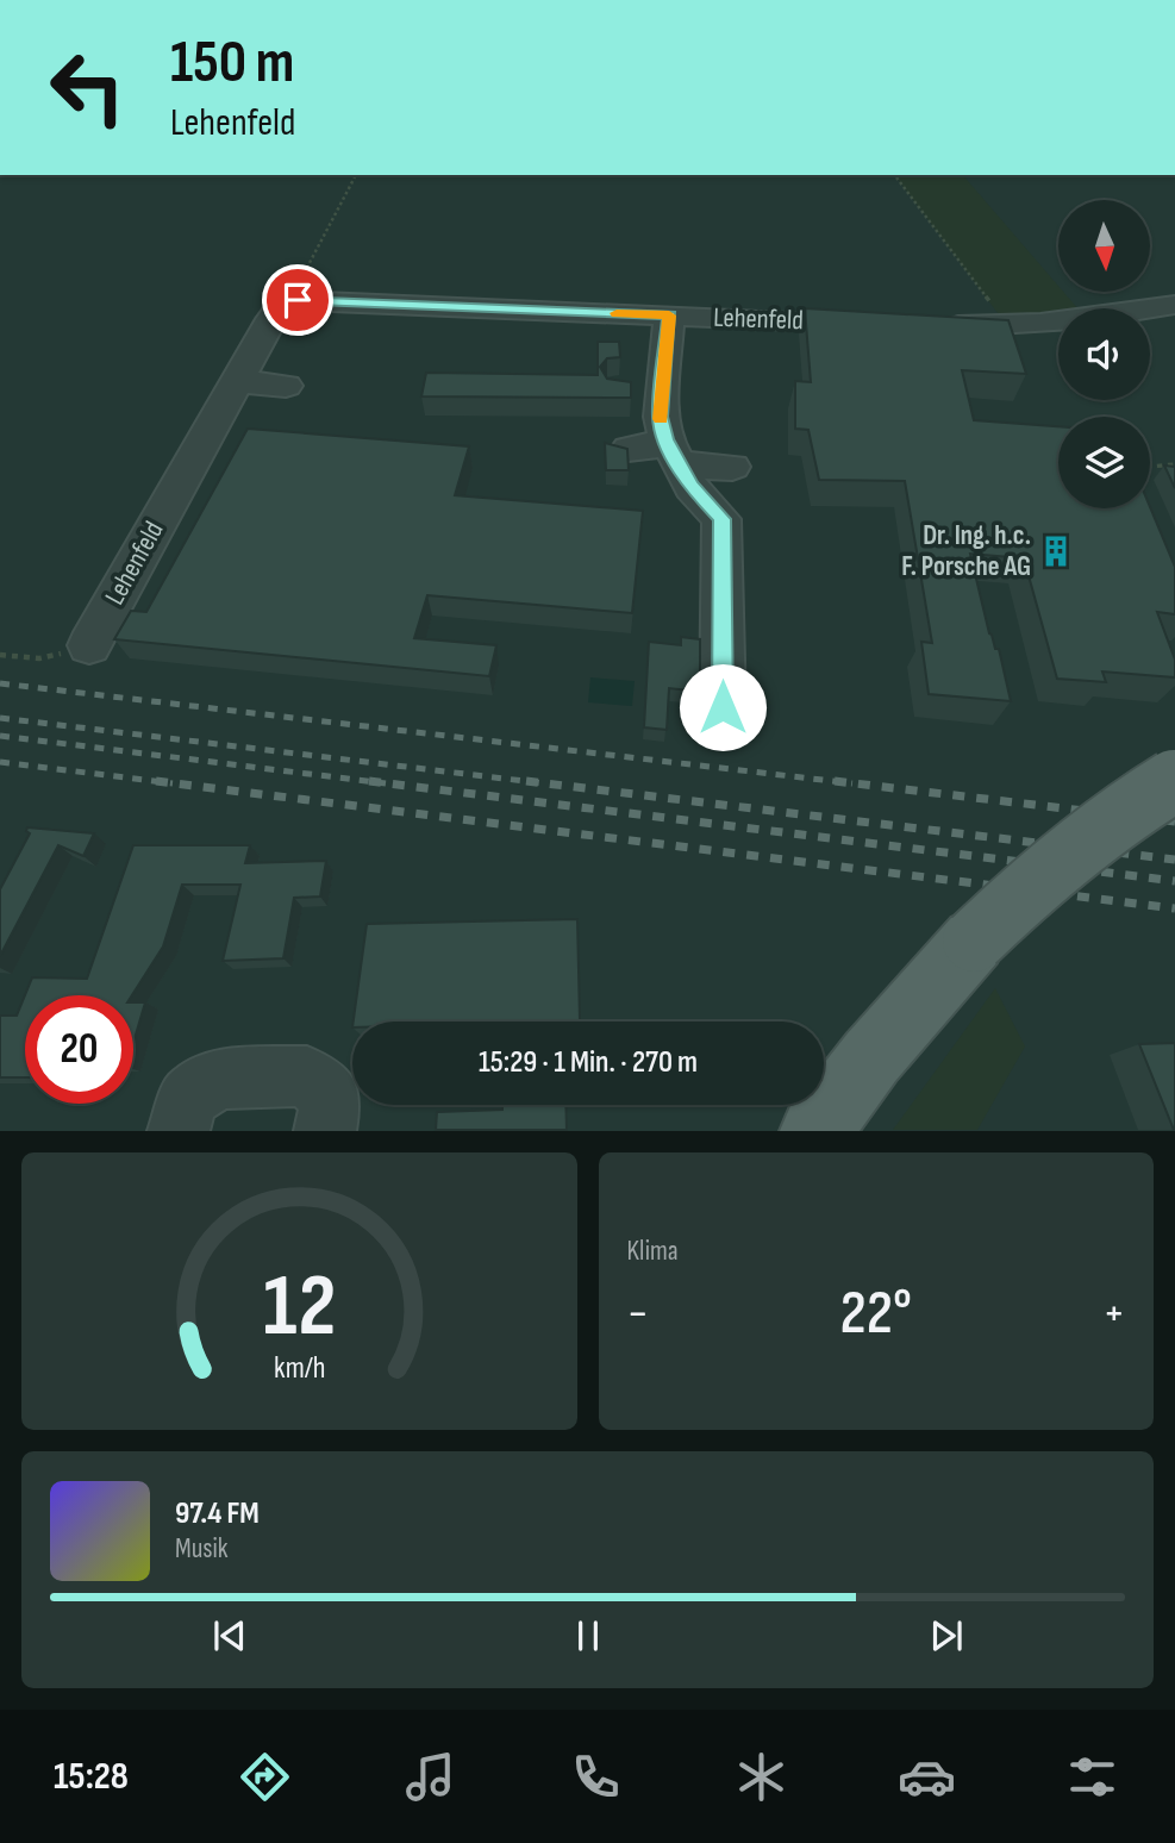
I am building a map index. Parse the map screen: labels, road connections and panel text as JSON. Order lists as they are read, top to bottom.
{
  "streets": {
    "street": ["Lehenfeld"]
  },
  "places": {
    "building": ["Dr. Ing. h.c. F. Porsche AG"]
  },
  "north": "bottom",
  "page": {
    "turn": ["150 m", "Lehenfeld"],
    "limit": "20",
    "trip": "15:29 · 1 Min. · 270 m",
    "tile": "Klima",
    "heat": ["−", "22°", "+"],
    "song": ["97.4 FM", "Musik"],
    "tabs": "15:28",
    "gauge": ["12", "km/h"]
  }
}
